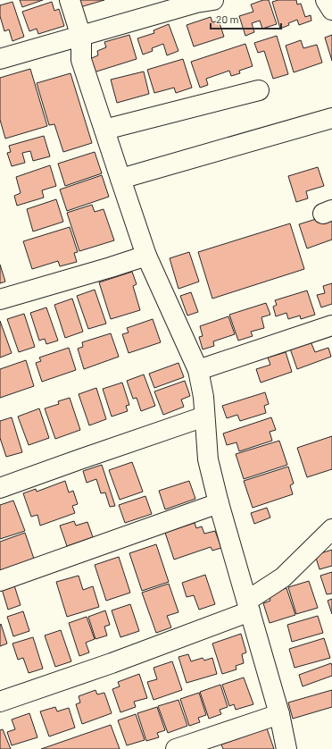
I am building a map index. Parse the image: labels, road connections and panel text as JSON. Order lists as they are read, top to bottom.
{
  "scale_bar": "20 m"
}
